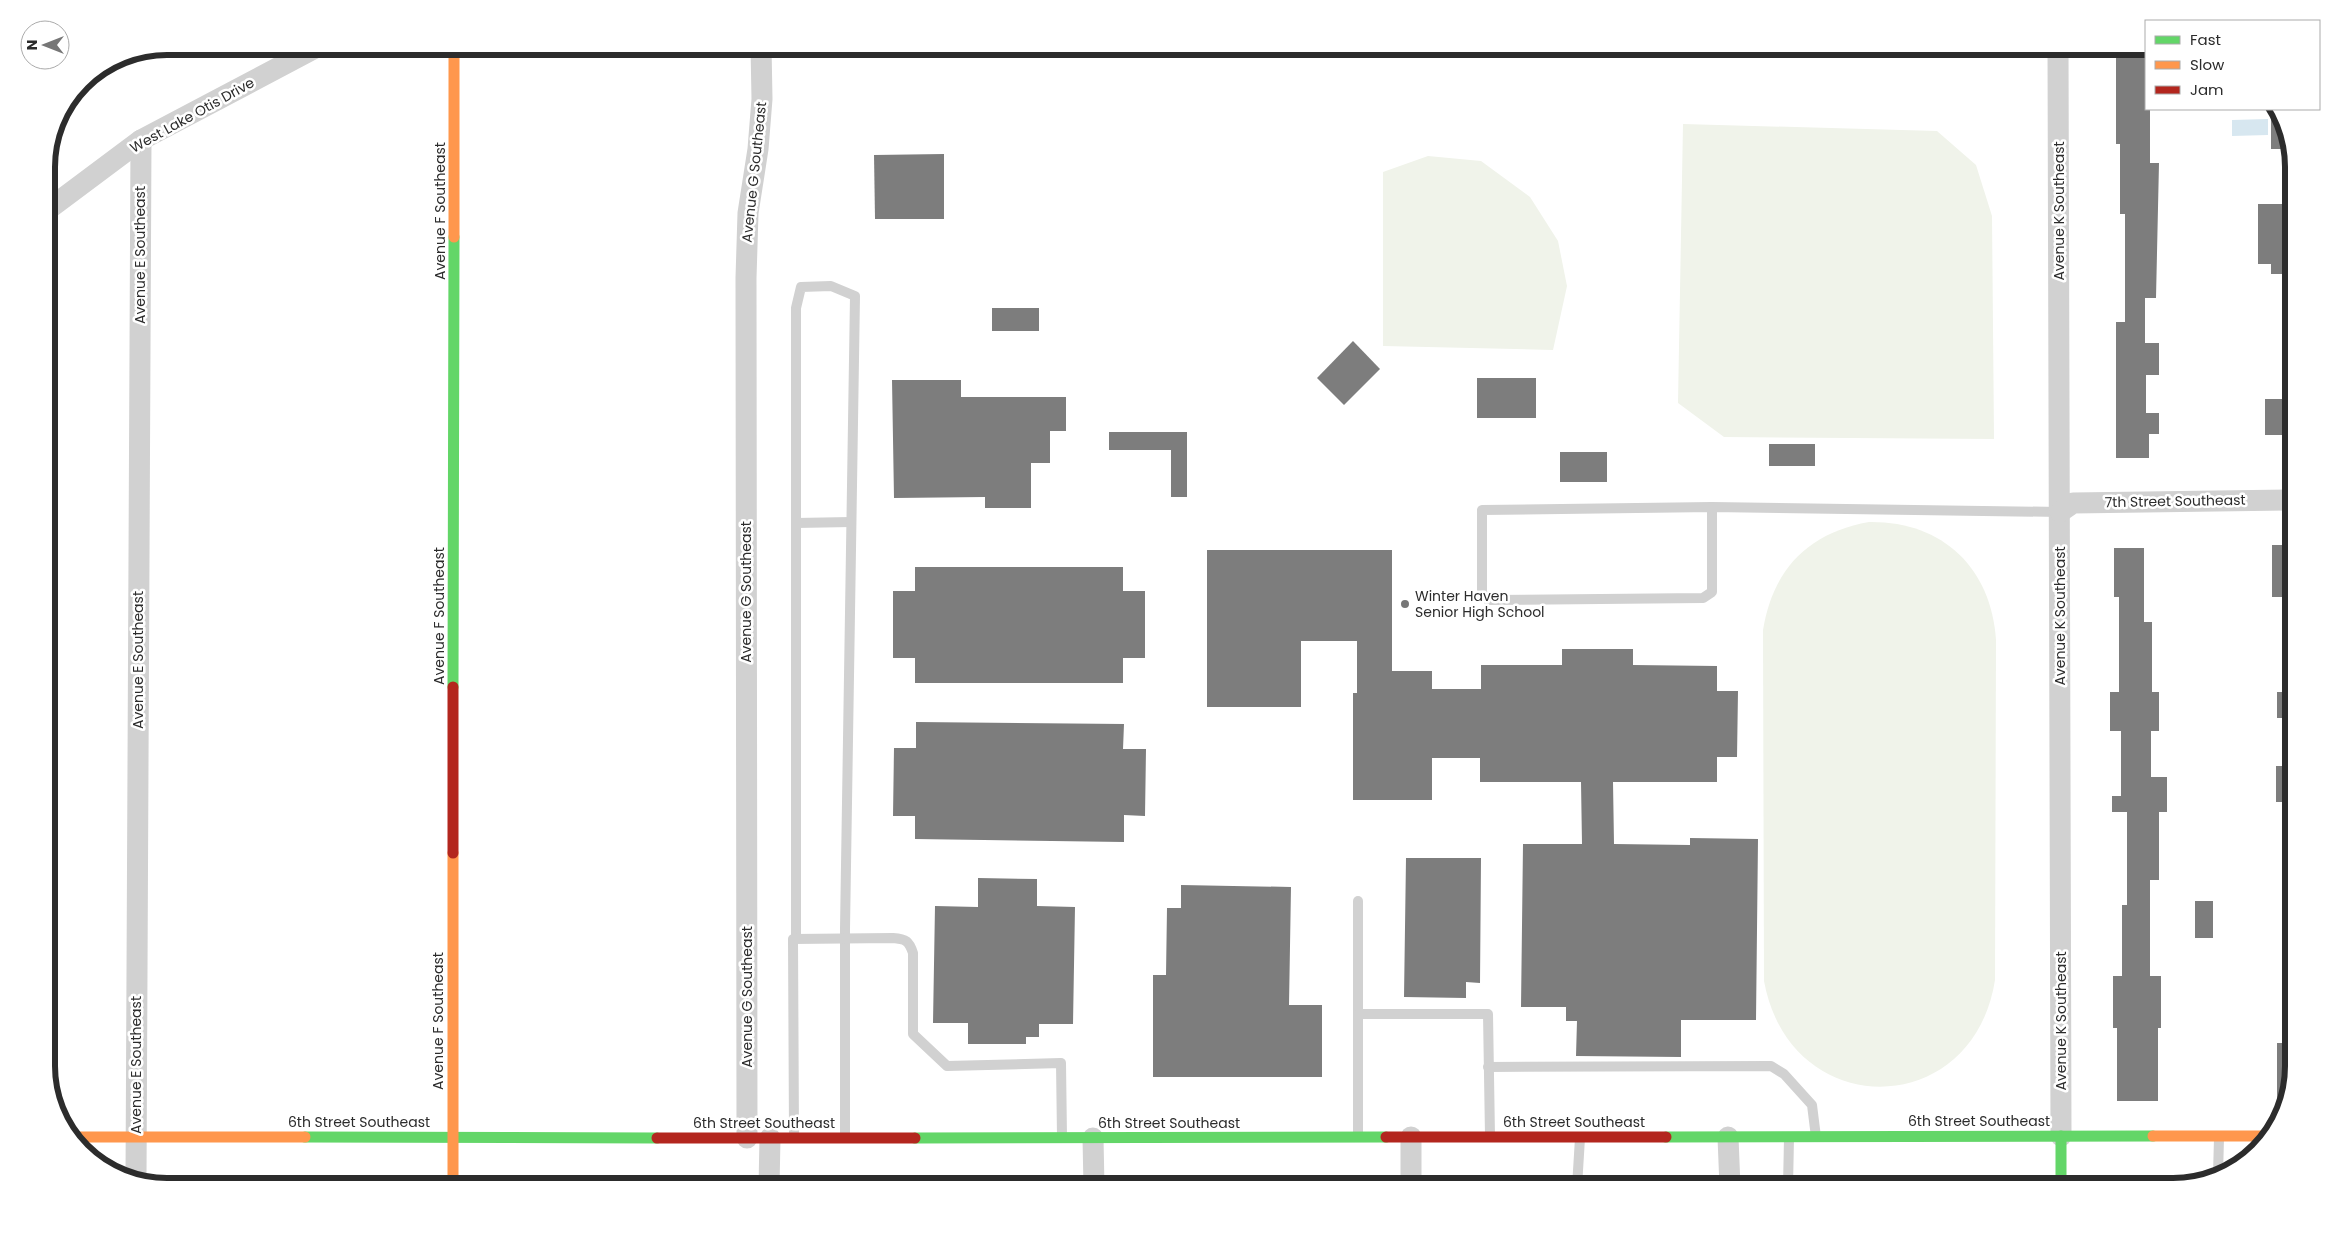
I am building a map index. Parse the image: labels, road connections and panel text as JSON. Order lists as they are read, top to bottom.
{
  "streets": {
    "street": [
      "West Lake Otis Drive",
      "Avenue G Southeast",
      "Avenue F Southeast",
      "Avenue K Southeast",
      "Avenue E Southeast",
      "7th Street Southeast",
      "6th Street Southeast"
    ]
  },
  "crossings": [
    ["West Lake Otis Drive", "Avenue E Southeast"],
    ["Avenue G Southeast", "6th Street Southeast"],
    ["Avenue F Southeast", "6th Street Southeast"],
    ["Avenue K Southeast", "7th Street Southeast"],
    ["Avenue K Southeast", "6th Street Southeast"],
    ["Avenue E Southeast", "6th Street Southeast"]
  ],
  "places": ["Winter Haven Senior High School"],
  "legend": ["Fast", "Slow", "Jam"],
  "north": "left"
}
